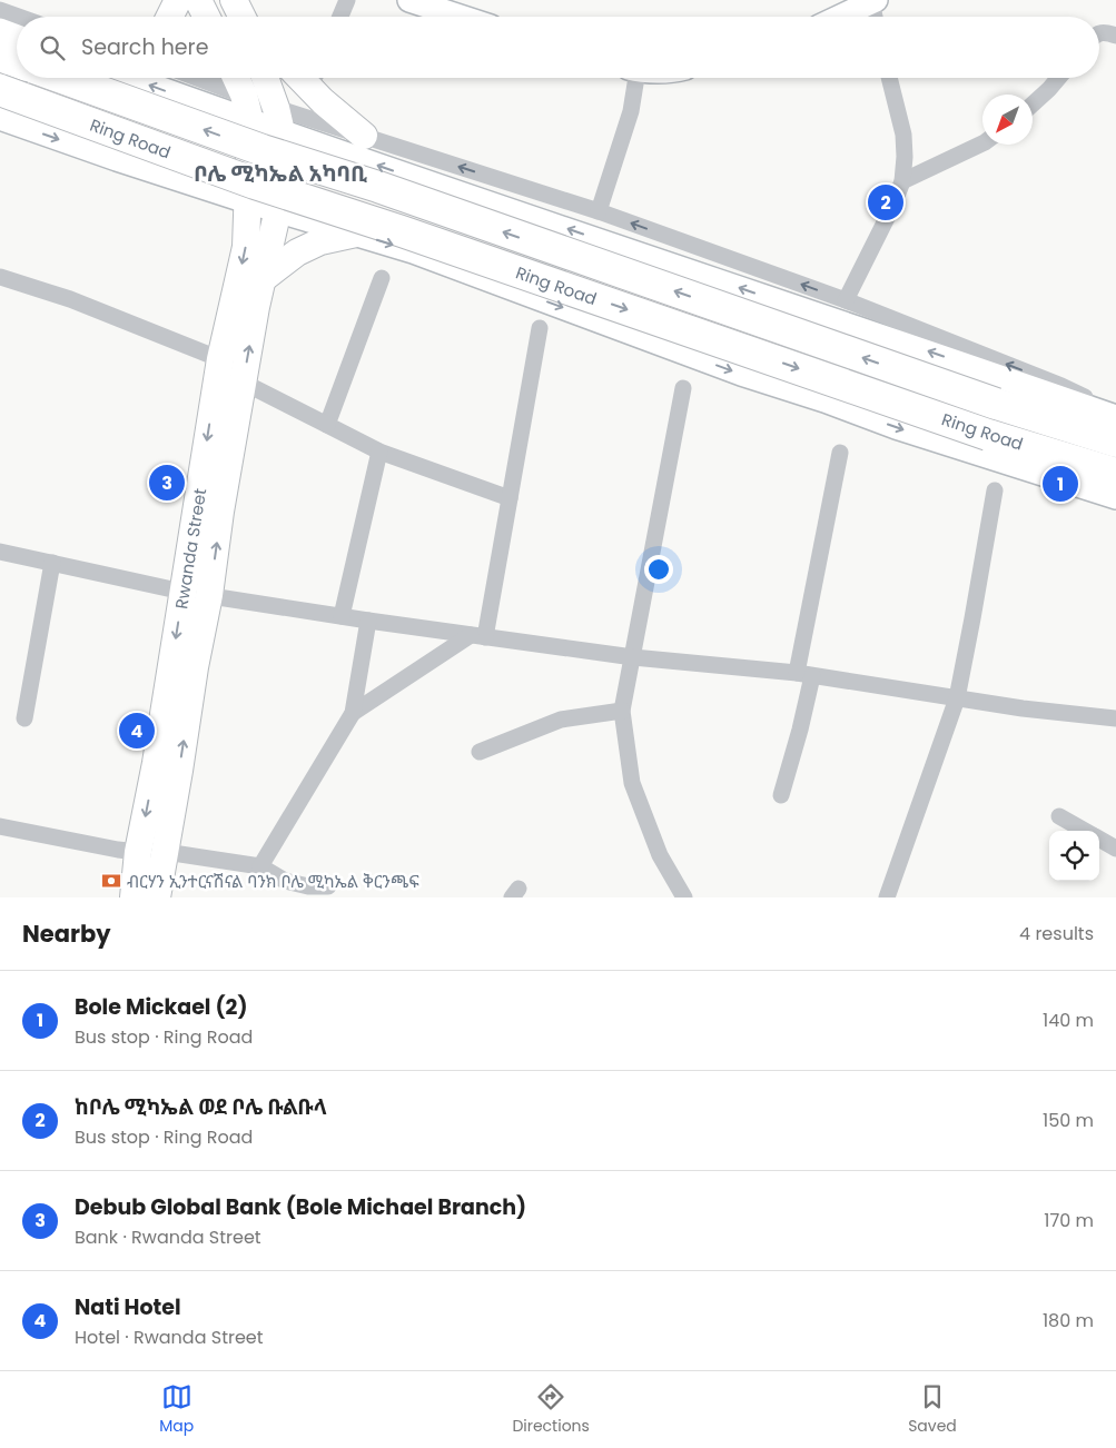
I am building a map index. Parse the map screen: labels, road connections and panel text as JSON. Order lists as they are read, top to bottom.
{
  "streets": {
    "highway": ["Ring Road"],
    "main road": ["Rwanda Street"]
  },
  "districts": ["ቦሌ ሚካኤል አካባቢ"],
  "places": {
    "bank": ["ብርሃን ኢንተርናሽናል ባንክ ቦሌ ሚካኤል ቅርንጫፍ"]
  },
  "north": "bottom left",
  "page": {
    "search": "Search here",
    "pins": [
      "2",
      "3",
      "1",
      "4"
    ],
    "heading": ["Nearby", "4 results"],
    "list": [
      {
        "mark": "1",
        "name": "Bole Mickael (2)",
        "note": "Bus stop · Ring Road",
        "value": "140 m"
      },
      {
        "mark": "2",
        "name": "ከቦሌ ሚካኤል ወደ ቦሌ ቡልቡላ",
        "note": "Bus stop · Ring Road",
        "value": "150 m"
      },
      {
        "mark": "3",
        "name": "Debub Global Bank (Bole Michael Branch)",
        "note": "Bank · Rwanda Street",
        "value": "170 m"
      },
      {
        "mark": "4",
        "name": "Nati Hotel",
        "note": "Hotel · Rwanda Street",
        "value": "180 m"
      }
    ],
    "nav": ["Map", "Directions", "Saved"]
  }
}
